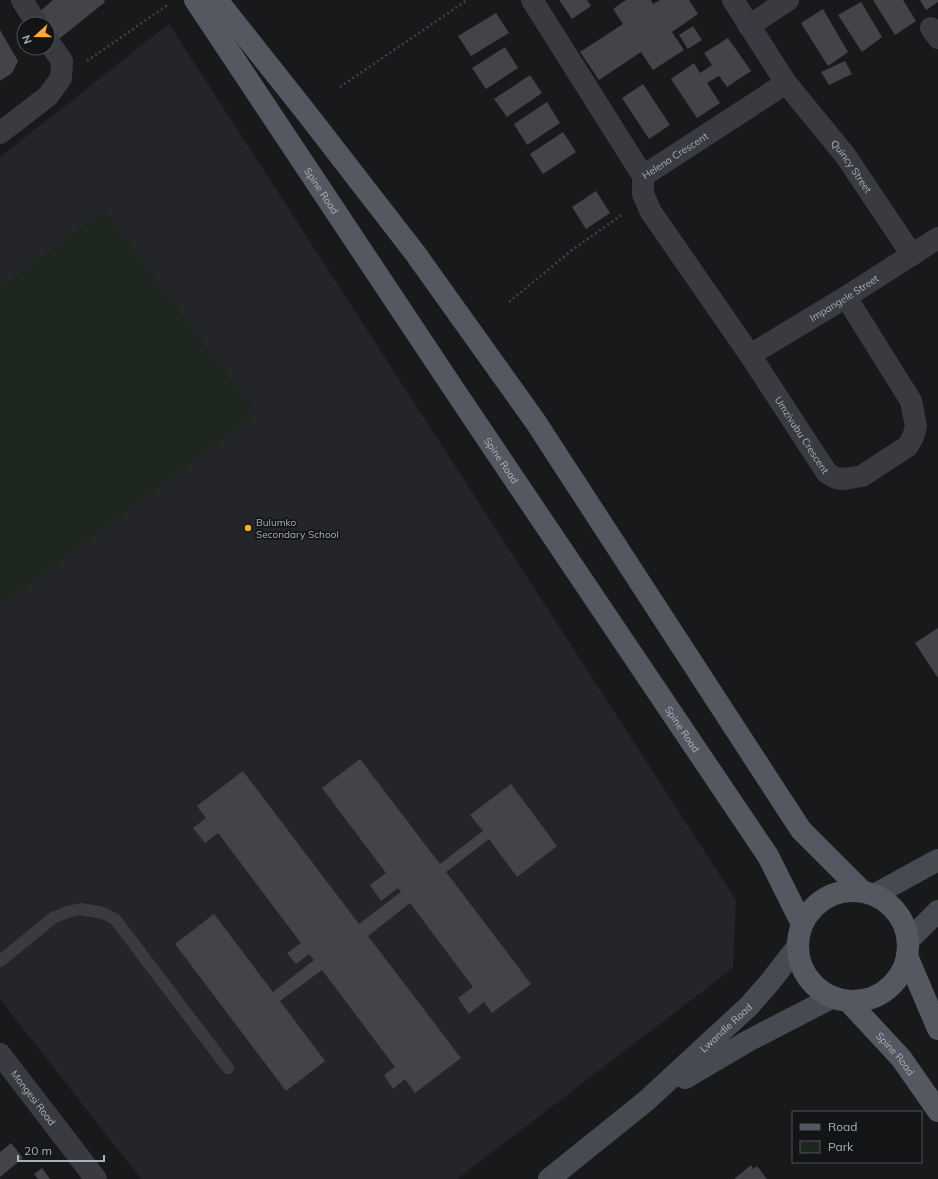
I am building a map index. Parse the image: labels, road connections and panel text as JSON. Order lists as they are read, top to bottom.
{
  "streets": {
    "main road": ["Spine Road"],
    "street": [
      "Helena Crescent",
      "Quincy Street",
      "Impangele Street",
      "Umzivubu Crescent",
      "Lwandle Road",
      "Mongesi Road"
    ]
  },
  "crossings": [
    ["Helena Crescent", "Quincy Street"],
    ["Helena Crescent", "Umzivubu Crescent"],
    ["Quincy Street", "Impangele Street"],
    ["Spine Road", "Lwandle Road"],
    ["Impangele Street", "Umzivubu Crescent"]
  ],
  "places": ["Bulumko Secondary School"],
  "legend": ["Road", "Park"],
  "scale_bar": "20 m",
  "north": "left"
}
